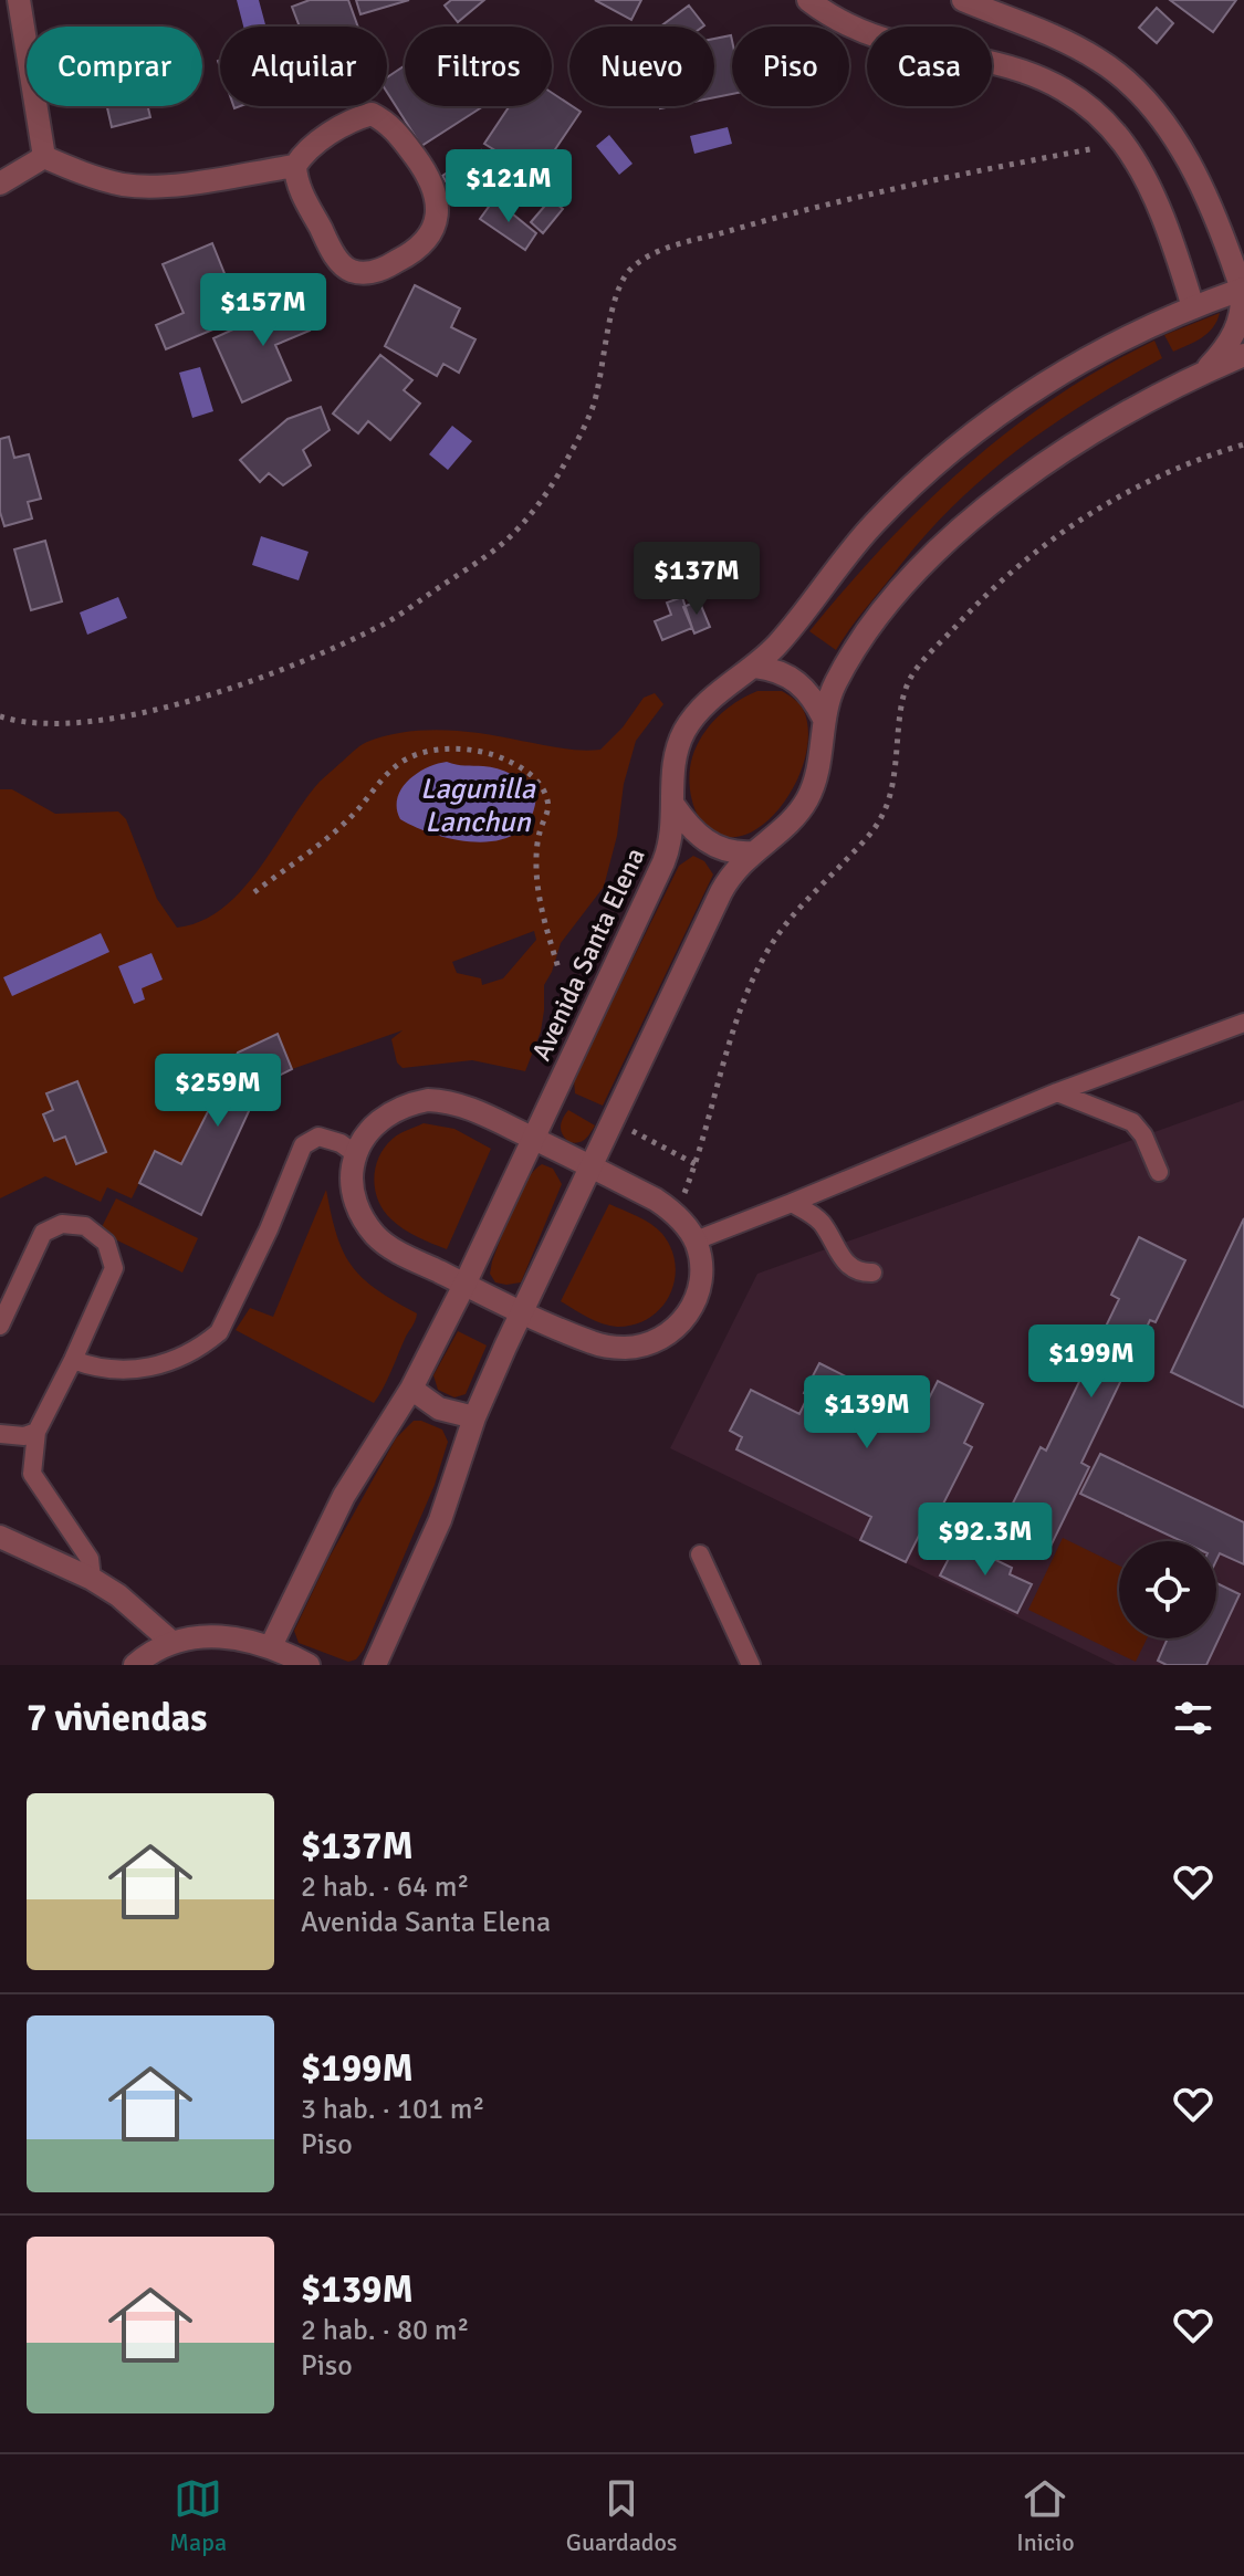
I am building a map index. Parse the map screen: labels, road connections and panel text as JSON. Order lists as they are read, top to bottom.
{
  "streets": {
    "street": ["Avenida Santa Elena"]
  },
  "water": ["Lagunilla Lanchun"],
  "page": {
    "chip": [
      "Comprar",
      "Alquilar",
      "Filtros",
      "Nuevo",
      "Piso",
      "Casa"
    ],
    "price": [
      "$121M",
      "$157M",
      "$137M",
      "$259M",
      "$199M",
      "$139M",
      "$92.3M"
    ],
    "heading": "7 viviendas",
    "list": [
      {
        "name": "$137M",
        "note": "2 hab. · 64 m² · Avenida Santa Elena"
      },
      {
        "name": "$199M",
        "note": "3 hab. · 101 m² · Piso"
      },
      {
        "name": "$139M",
        "note": "2 hab. · 80 m² · Piso"
      }
    ],
    "tabs": ["Mapa", "Guardados", "Inicio"]
  }
}
